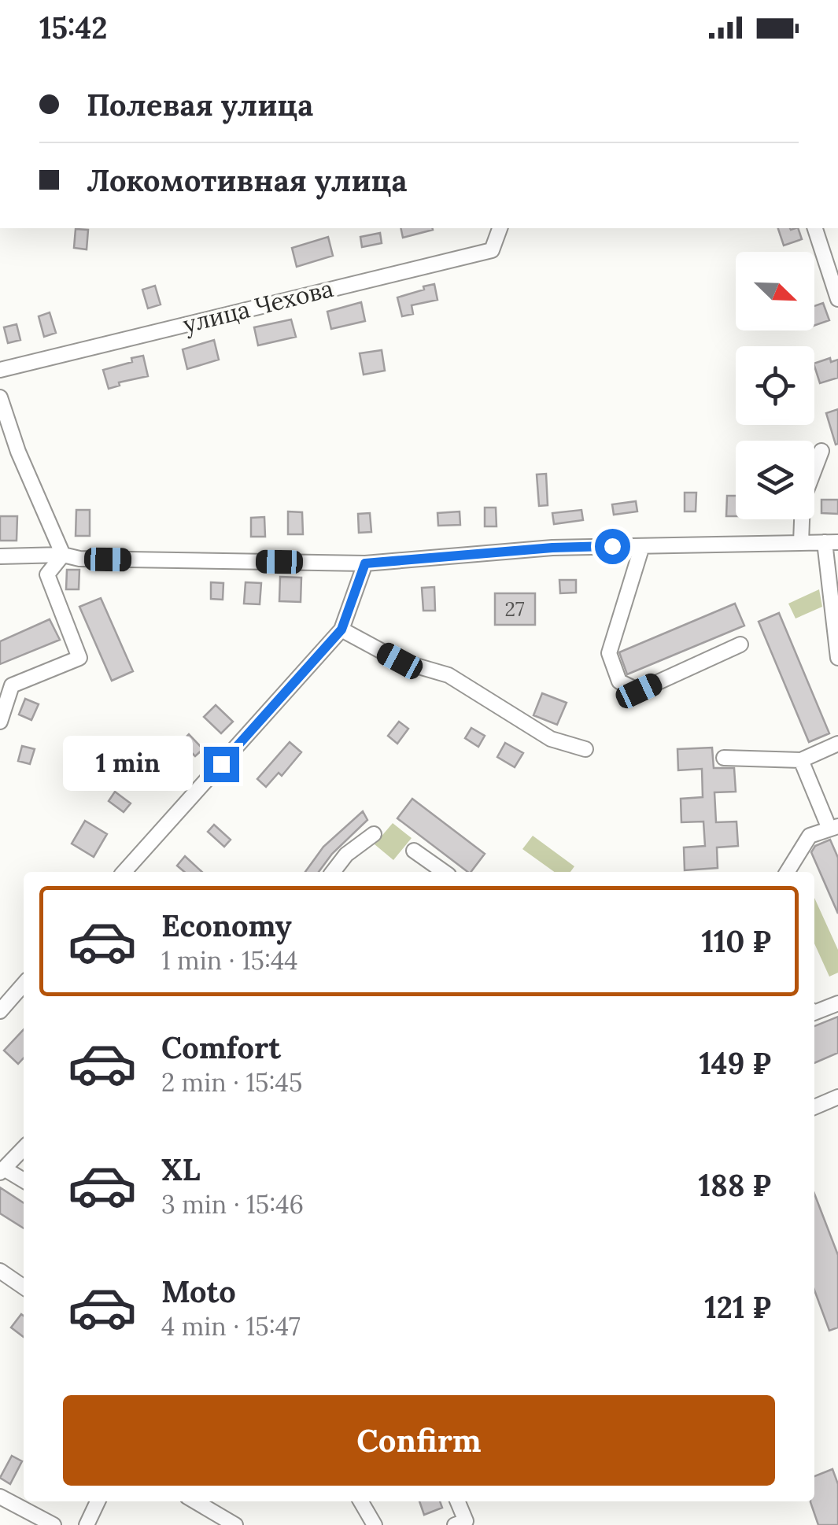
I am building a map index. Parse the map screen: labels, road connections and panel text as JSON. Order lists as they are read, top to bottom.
{
  "streets": {
    "street": ["улица Чехова"]
  },
  "house_numbers": ["27"],
  "north": "bottom right",
  "page": {
    "status": "15:42",
    "banner": ["Полевая улица", "Локомотивная улица"],
    "bubble": "1 min",
    "list": [
      {
        "name": "Economy",
        "note": "1 min · 15:44",
        "value": "110 ₽"
      },
      {
        "name": "Comfort",
        "note": "2 min · 15:45",
        "value": "149 ₽"
      },
      {
        "name": "XL",
        "note": "3 min · 15:46",
        "value": "188 ₽"
      },
      {
        "name": "Moto",
        "note": "4 min · 15:47",
        "value": "121 ₽"
      }
    ],
    "buttons": "Confirm"
  }
}
